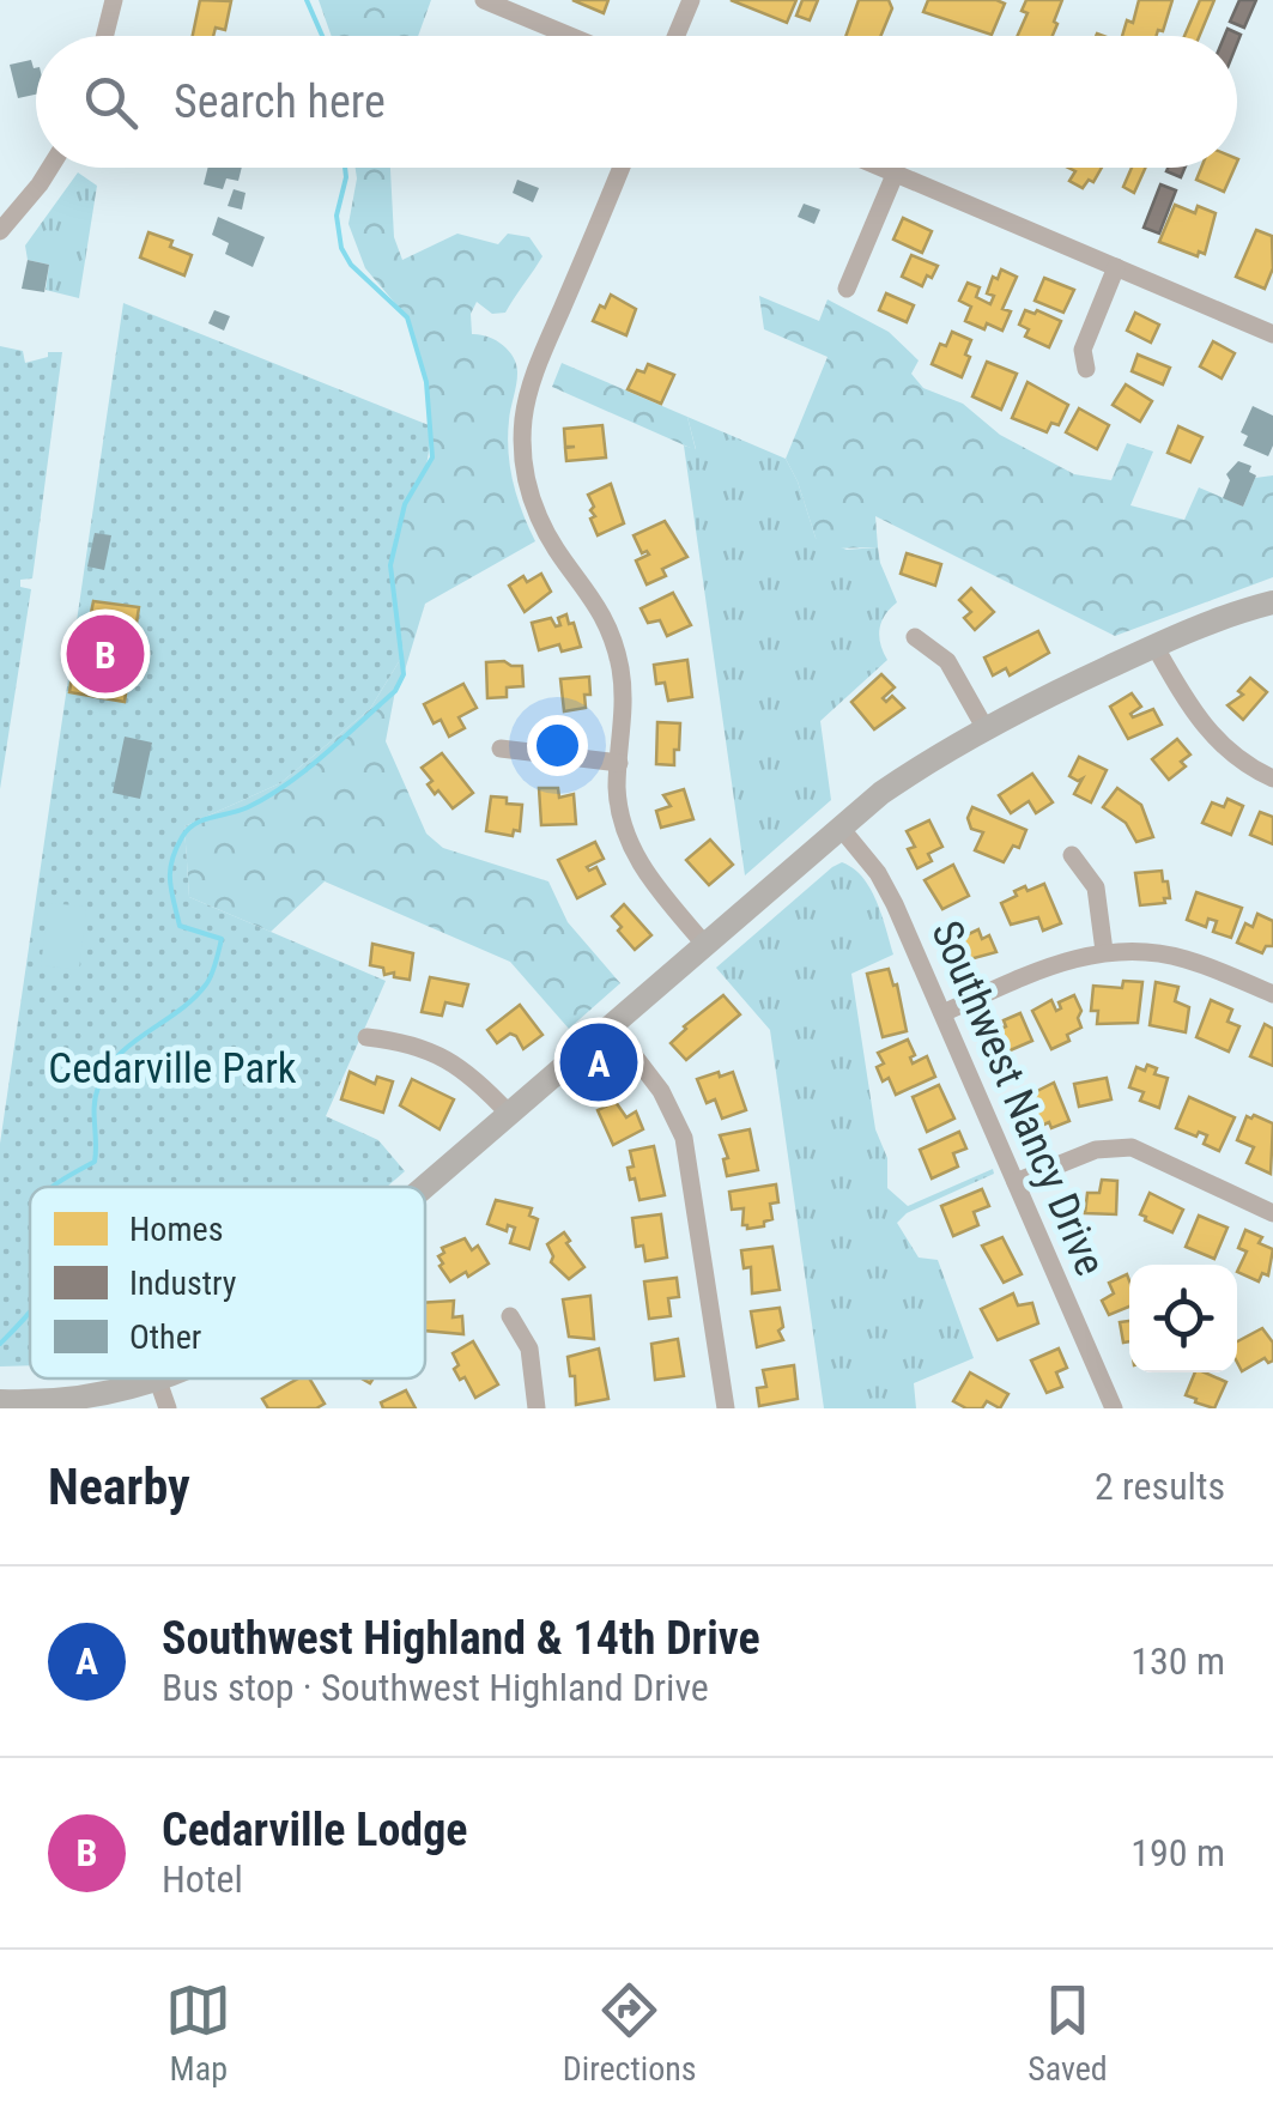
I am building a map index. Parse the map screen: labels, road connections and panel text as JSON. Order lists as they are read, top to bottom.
{
  "streets": {
    "street": ["Southwest Nancy Drive"]
  },
  "parks": ["Cedarville Park"],
  "legend": ["Homes", "Industry", "Other"],
  "page": {
    "search": "Search here",
    "pins": ["B", "A"],
    "heading": ["Nearby", "2 results"],
    "list": [
      {
        "mark": "A",
        "name": "Southwest Highland & 14th Drive",
        "note": "Bus stop · Southwest Highland Drive",
        "value": "130 m"
      },
      {
        "mark": "B",
        "name": "Cedarville Lodge",
        "note": "Hotel",
        "value": "190 m"
      }
    ],
    "nav": ["Map", "Directions", "Saved"]
  }
}
